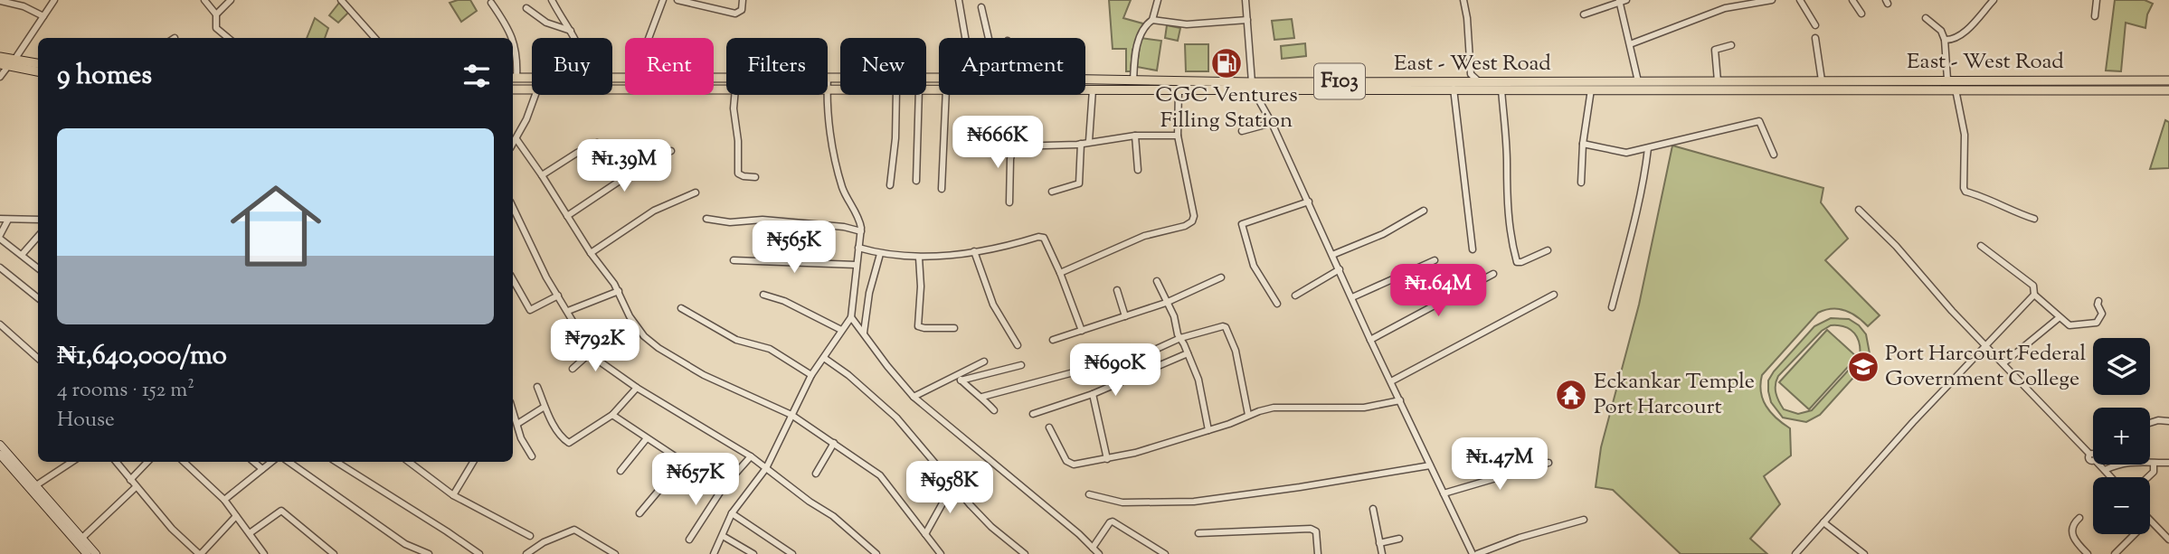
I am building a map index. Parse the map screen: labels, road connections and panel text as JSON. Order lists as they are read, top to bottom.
{
  "streets": {
    "main road": ["East - West Road", "F103"]
  },
  "places": {
    "fuel station": ["CGC Ventures Filling Station"],
    "school or university": ["Port Harcourt Federal Government College"],
    "temple": ["Eckankar Temple Port Harcourt"]
  },
  "page": {
    "chip": [
      "Buy",
      "Rent",
      "Filters",
      "New",
      "Apartment"
    ],
    "heading": "9 homes",
    "list": [
      {
        "name": "₦1,640,000/mo",
        "note": "4 rooms · 152 m² · House"
      }
    ],
    "price": [
      "₦666K",
      "₦1.39M",
      "₦565K",
      "₦1.64M",
      "₦792K",
      "₦690K",
      "₦1.47M",
      "₦657K",
      "₦958K"
    ],
    "map_buttons": ["+", "−"]
  }
}
